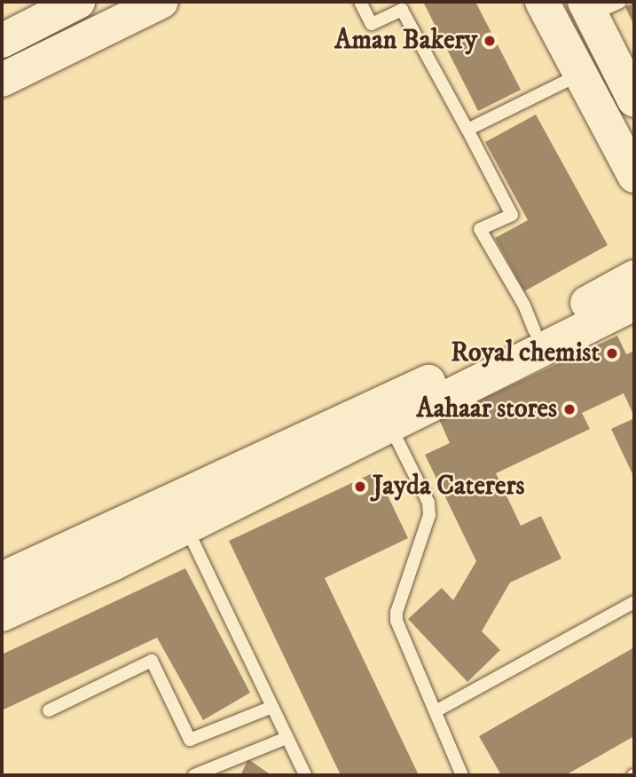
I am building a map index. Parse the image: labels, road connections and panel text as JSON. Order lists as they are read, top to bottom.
{
  "places": [
    "Aman Bakery",
    "Royal chemist",
    "Aahaar stores",
    "Jayda Caterers"
  ]
}
